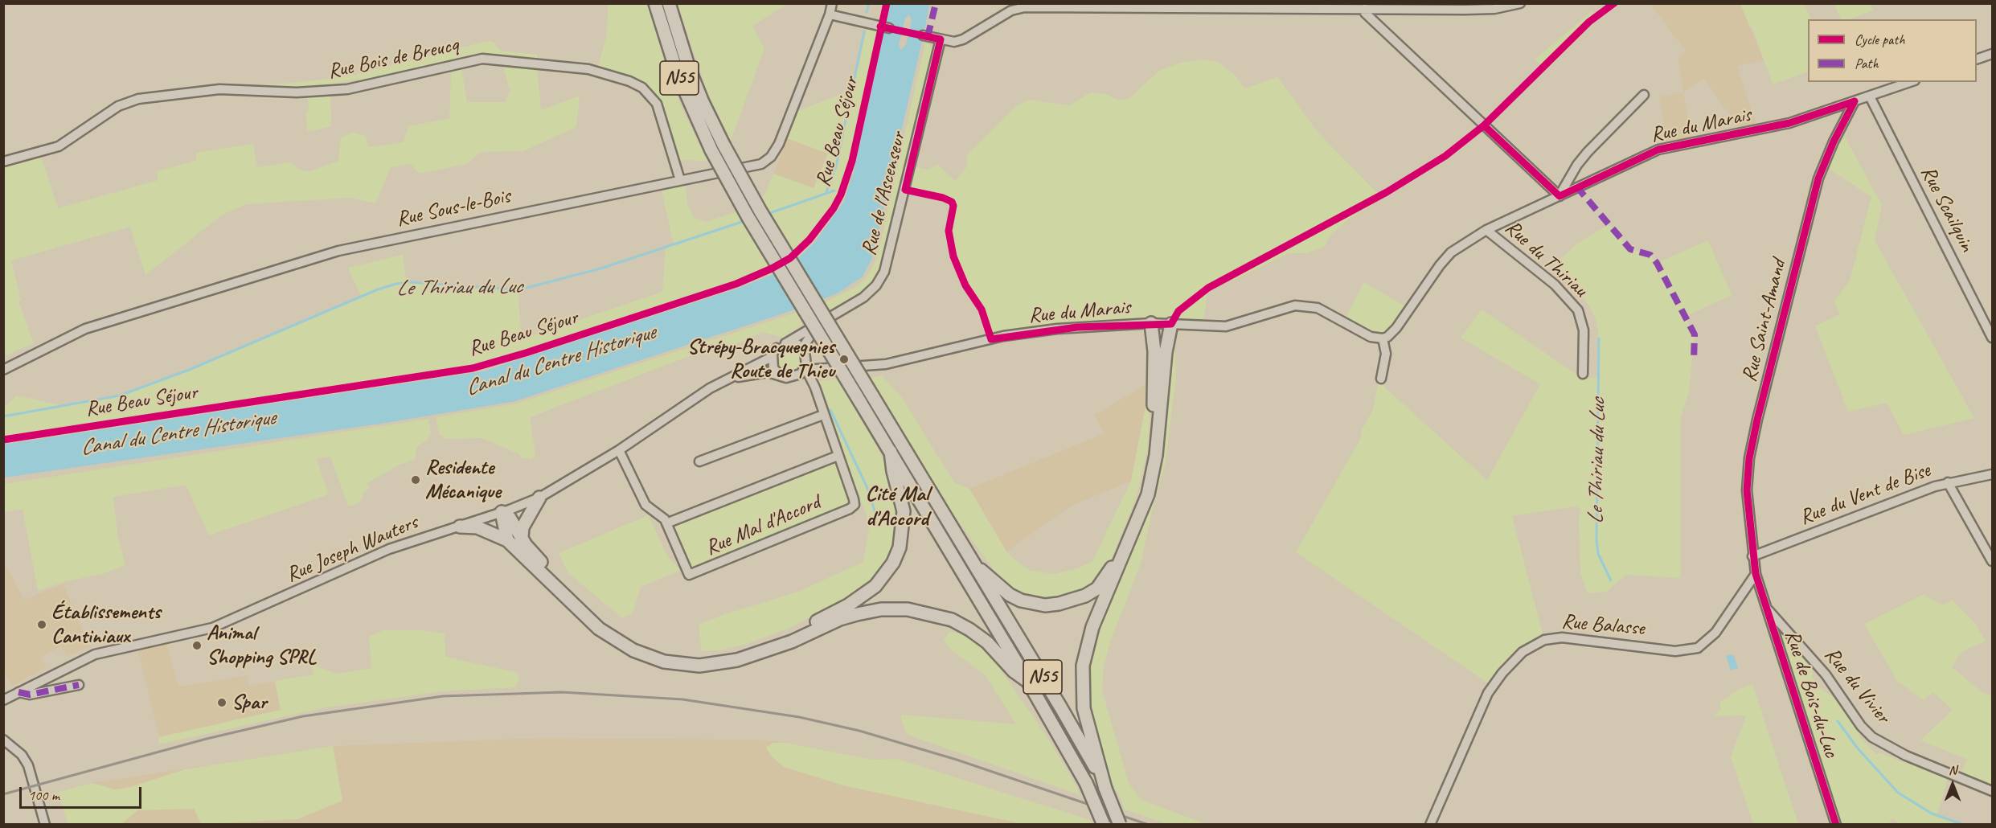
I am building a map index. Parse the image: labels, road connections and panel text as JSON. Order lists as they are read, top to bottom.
{
  "streets": {
    "highway": ["N55"],
    "street": [
      "Rue Bois de Breucq",
      "Rue du Marais",
      "Rue de l'Ascenseur",
      "Rue Sous-le-Bois",
      "Rue Scailquin",
      "Rue du Thiriau",
      "Rue Saint-Amand",
      "Rue du Vent de Bise",
      "Rue Mal d'Accord",
      "Rue Joseph Wauters",
      "Rue Balasse",
      "Rue du Vivier",
      "Rue de Bois-du-Luc"
    ],
    "cycle path": ["Rue Beau Séjour"]
  },
  "crossings": [
    ["Rue Bois de Breucq", "Rue Sous-le-Bois"],
    ["Rue du Marais", "Rue de l'Ascenseur"],
    ["Rue du Marais", "Rue Scailquin"],
    ["Rue du Marais", "Rue du Thiriau"],
    ["Rue du Marais", "Rue Saint-Amand"],
    ["Rue du Marais", "Rue Joseph Wauters"],
    ["Rue de l'Ascenseur", "Rue Joseph Wauters"],
    ["Rue Saint-Amand", "Rue du Vent de Bise"],
    ["Rue Saint-Amand", "Rue Balasse"],
    ["Rue Saint-Amand", "Rue de Bois-du-Luc"],
    ["Rue Mal d'Accord", "Rue Joseph Wauters"],
    ["Rue Balasse", "Rue de Bois-du-Luc"],
    ["Rue du Vivier", "Rue de Bois-du-Luc"]
  ],
  "districts": ["Cité Mal d'Accord"],
  "water": ["Le Thiriau du Luc", "Canal du Centre Historique"],
  "places": [
    "Strépy-Bracquegnies Route de Thieu",
    "Residente Mécanique",
    "Établissements Cantiniaux",
    "Animal Shopping SPRL",
    "Spar"
  ],
  "legend": ["Cycle path", "Path"],
  "scale_bar": "100 m",
  "north": "top"
}
